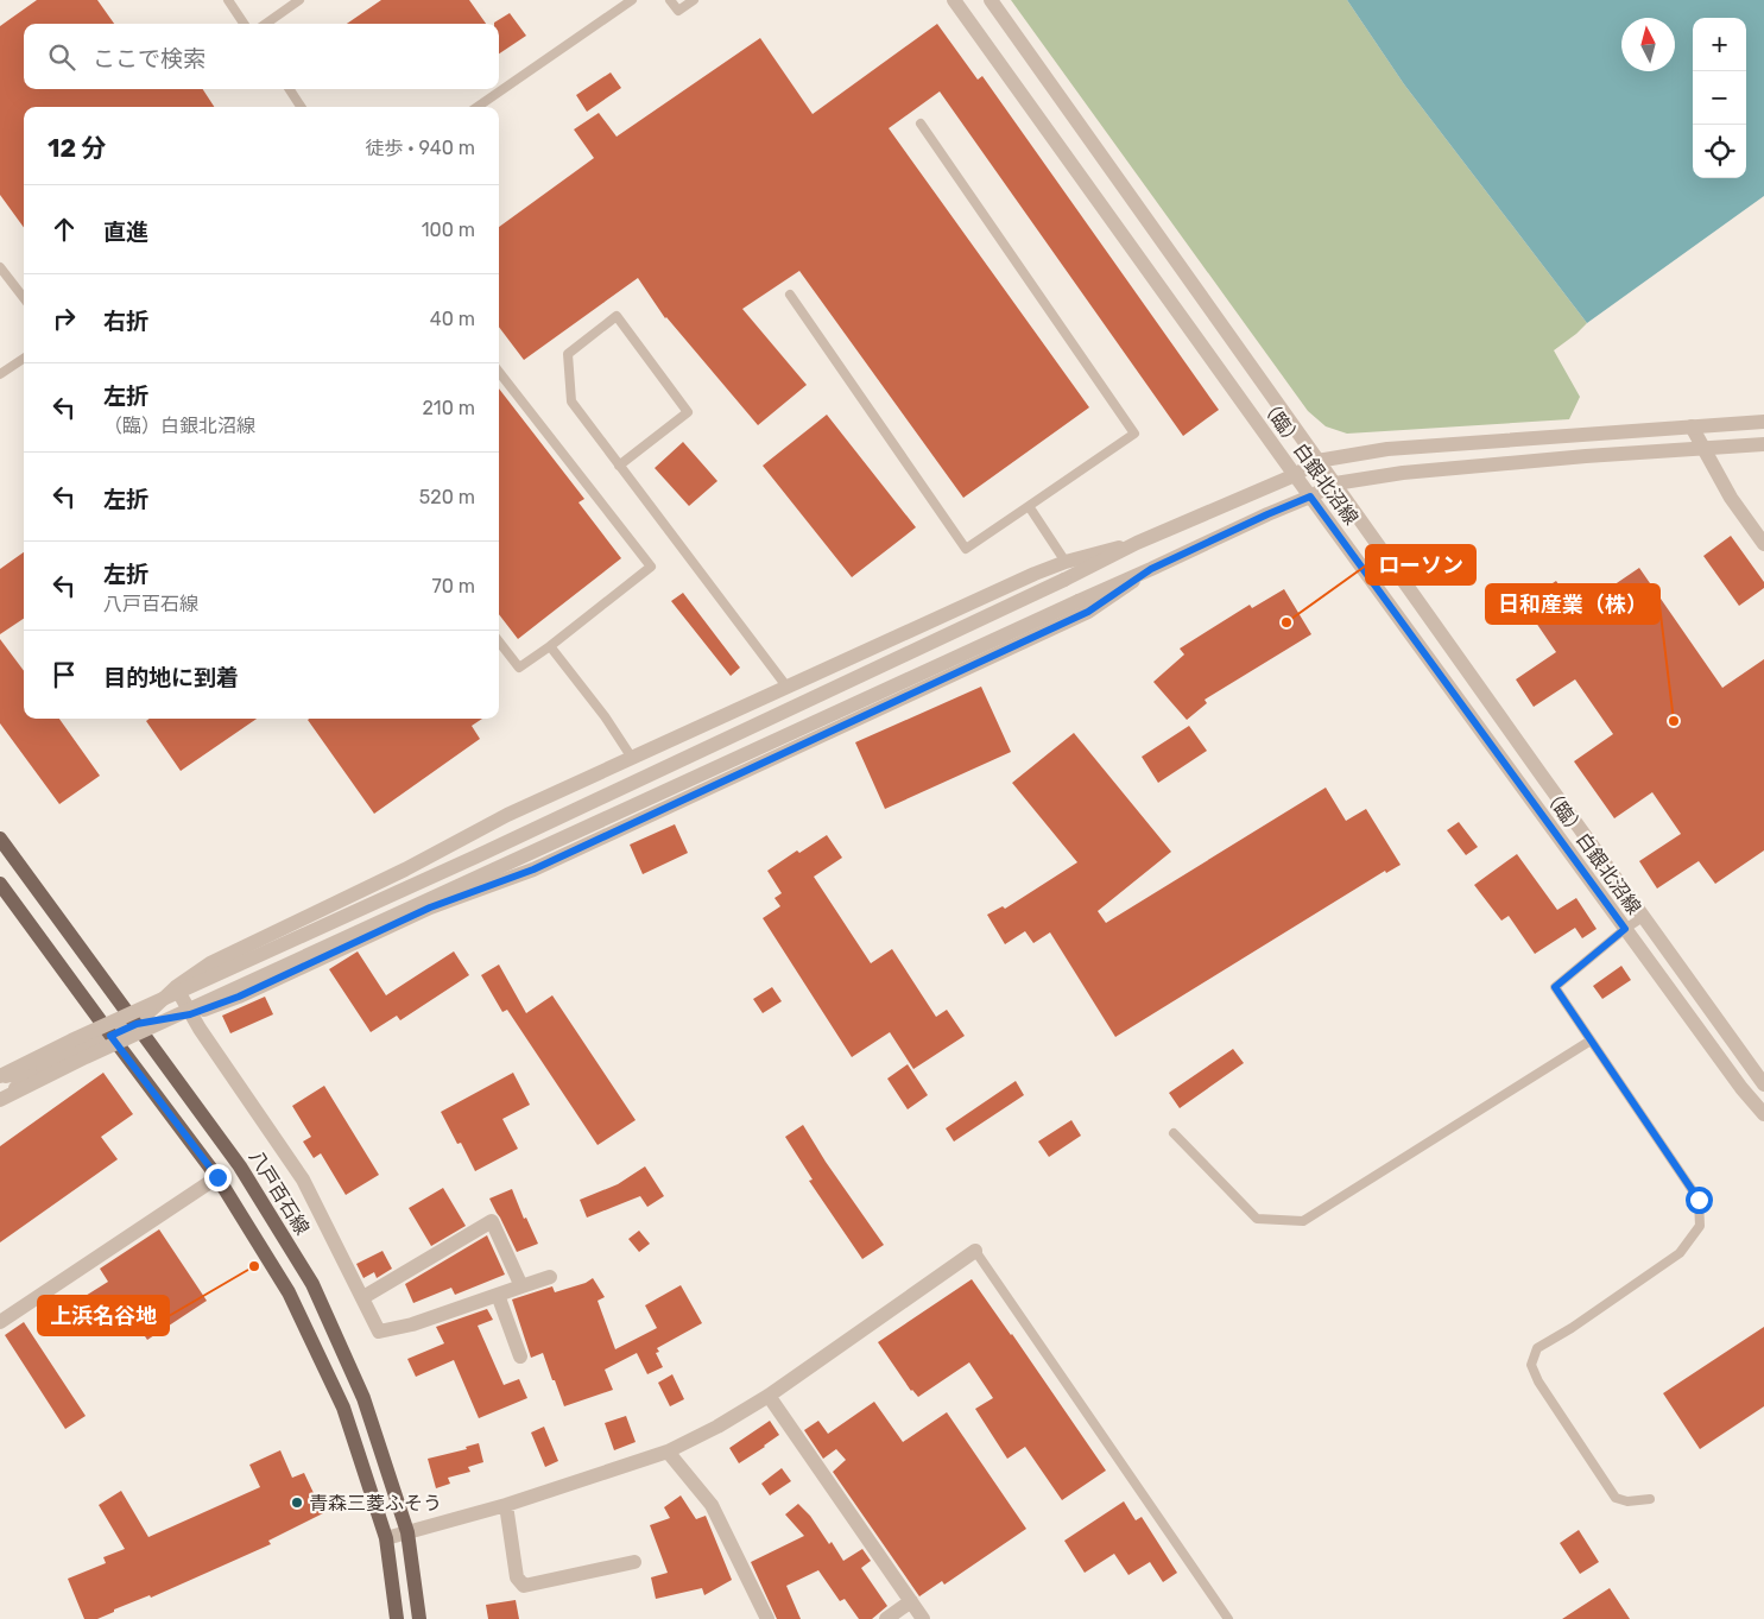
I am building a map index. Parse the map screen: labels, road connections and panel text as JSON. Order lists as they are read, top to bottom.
{
  "streets": {
    "main road": ["八戸百石線"],
    "street": ["（臨）白銀北沼線"]
  },
  "places": [
    "ローソン",
    "日和産業（株）",
    "上浜名谷地",
    "青森三菱ふそう"
  ],
  "north": "top",
  "page": {
    "map_buttons": ["+", "−"],
    "search": "ここで検索",
    "heading": ["12 分", "徒歩 · 940 m"],
    "list": [
      ["直進", "100 m"],
      ["右折", "40 m"],
      ["左折", "（臨）白銀北沼線", "210 m"],
      ["左折", "520 m"],
      ["左折", "八戸百石線", "70 m"],
      "目的地に到着"
    ]
  }
}
